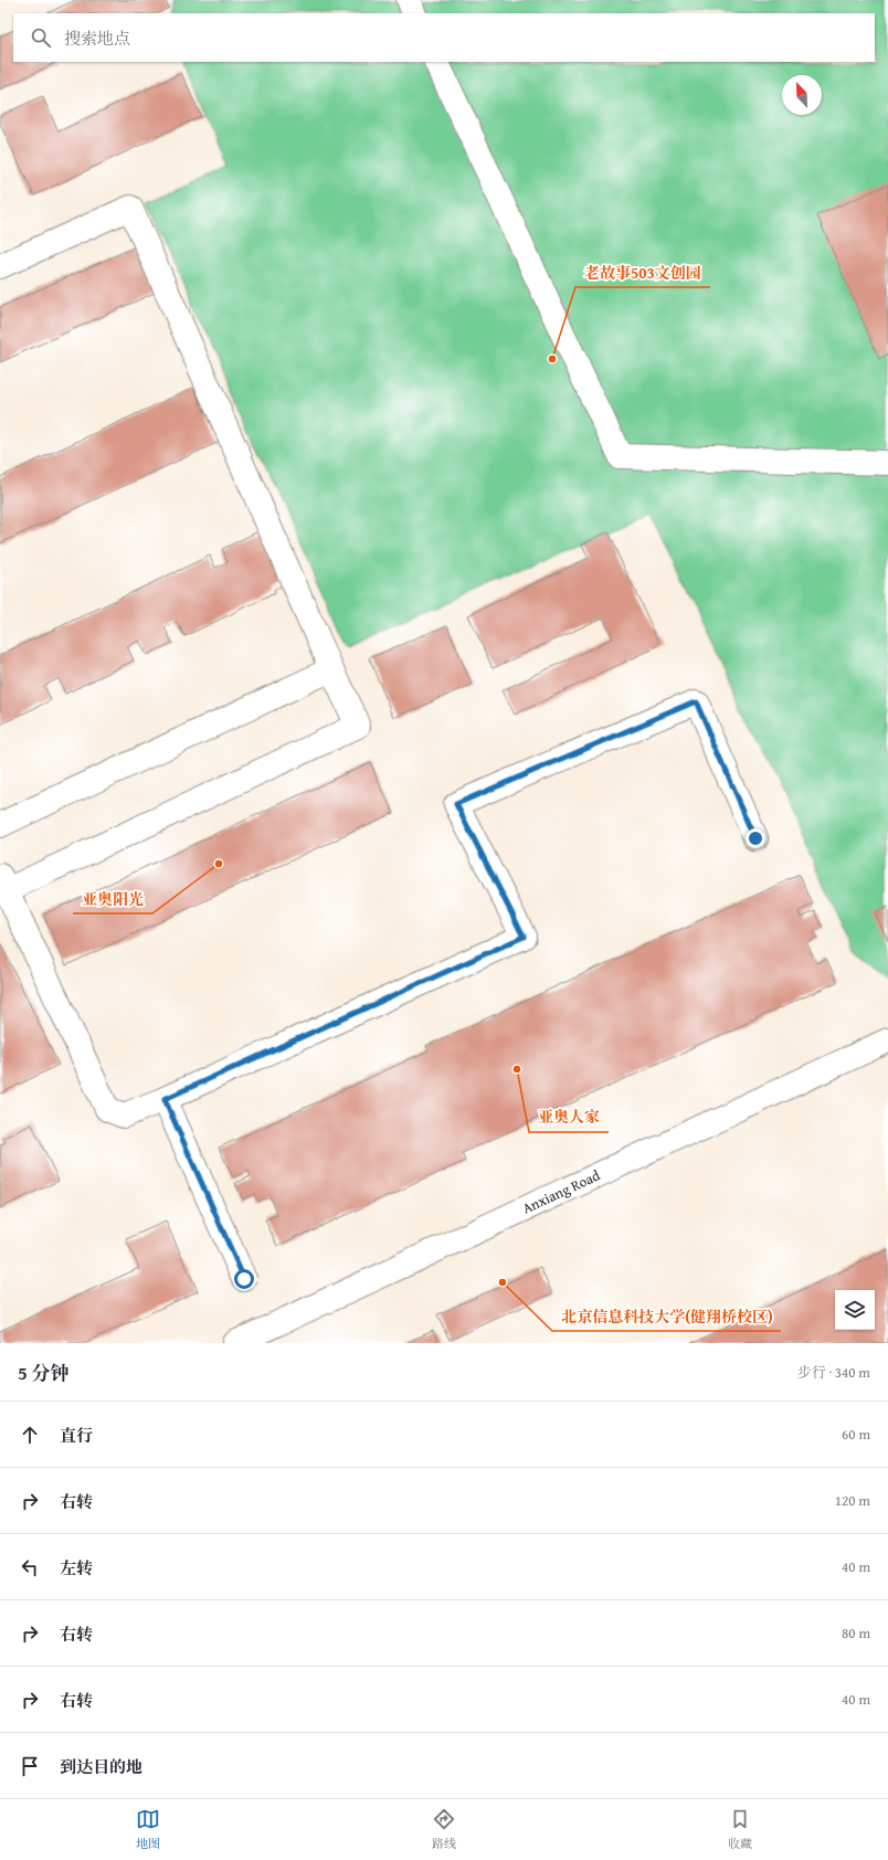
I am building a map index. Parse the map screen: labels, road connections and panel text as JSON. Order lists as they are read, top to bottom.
{
  "streets": {
    "street": ["Anxiang Road"]
  },
  "places": [
    "老故事503文创园",
    "亚奥阳光",
    "亚奥人家",
    "北京信息科技大学(健翔桥校区)"
  ],
  "north": "top left",
  "page": {
    "search": "搜索地点",
    "heading": ["5 分钟", "步行 · 340 m"],
    "list": [
      ["直行", "60 m"],
      ["右转", "120 m"],
      ["左转", "40 m"],
      ["右转", "80 m"],
      ["右转", "40 m"],
      "到达目的地"
    ],
    "nav": ["地图", "路线", "收藏"]
  }
}
